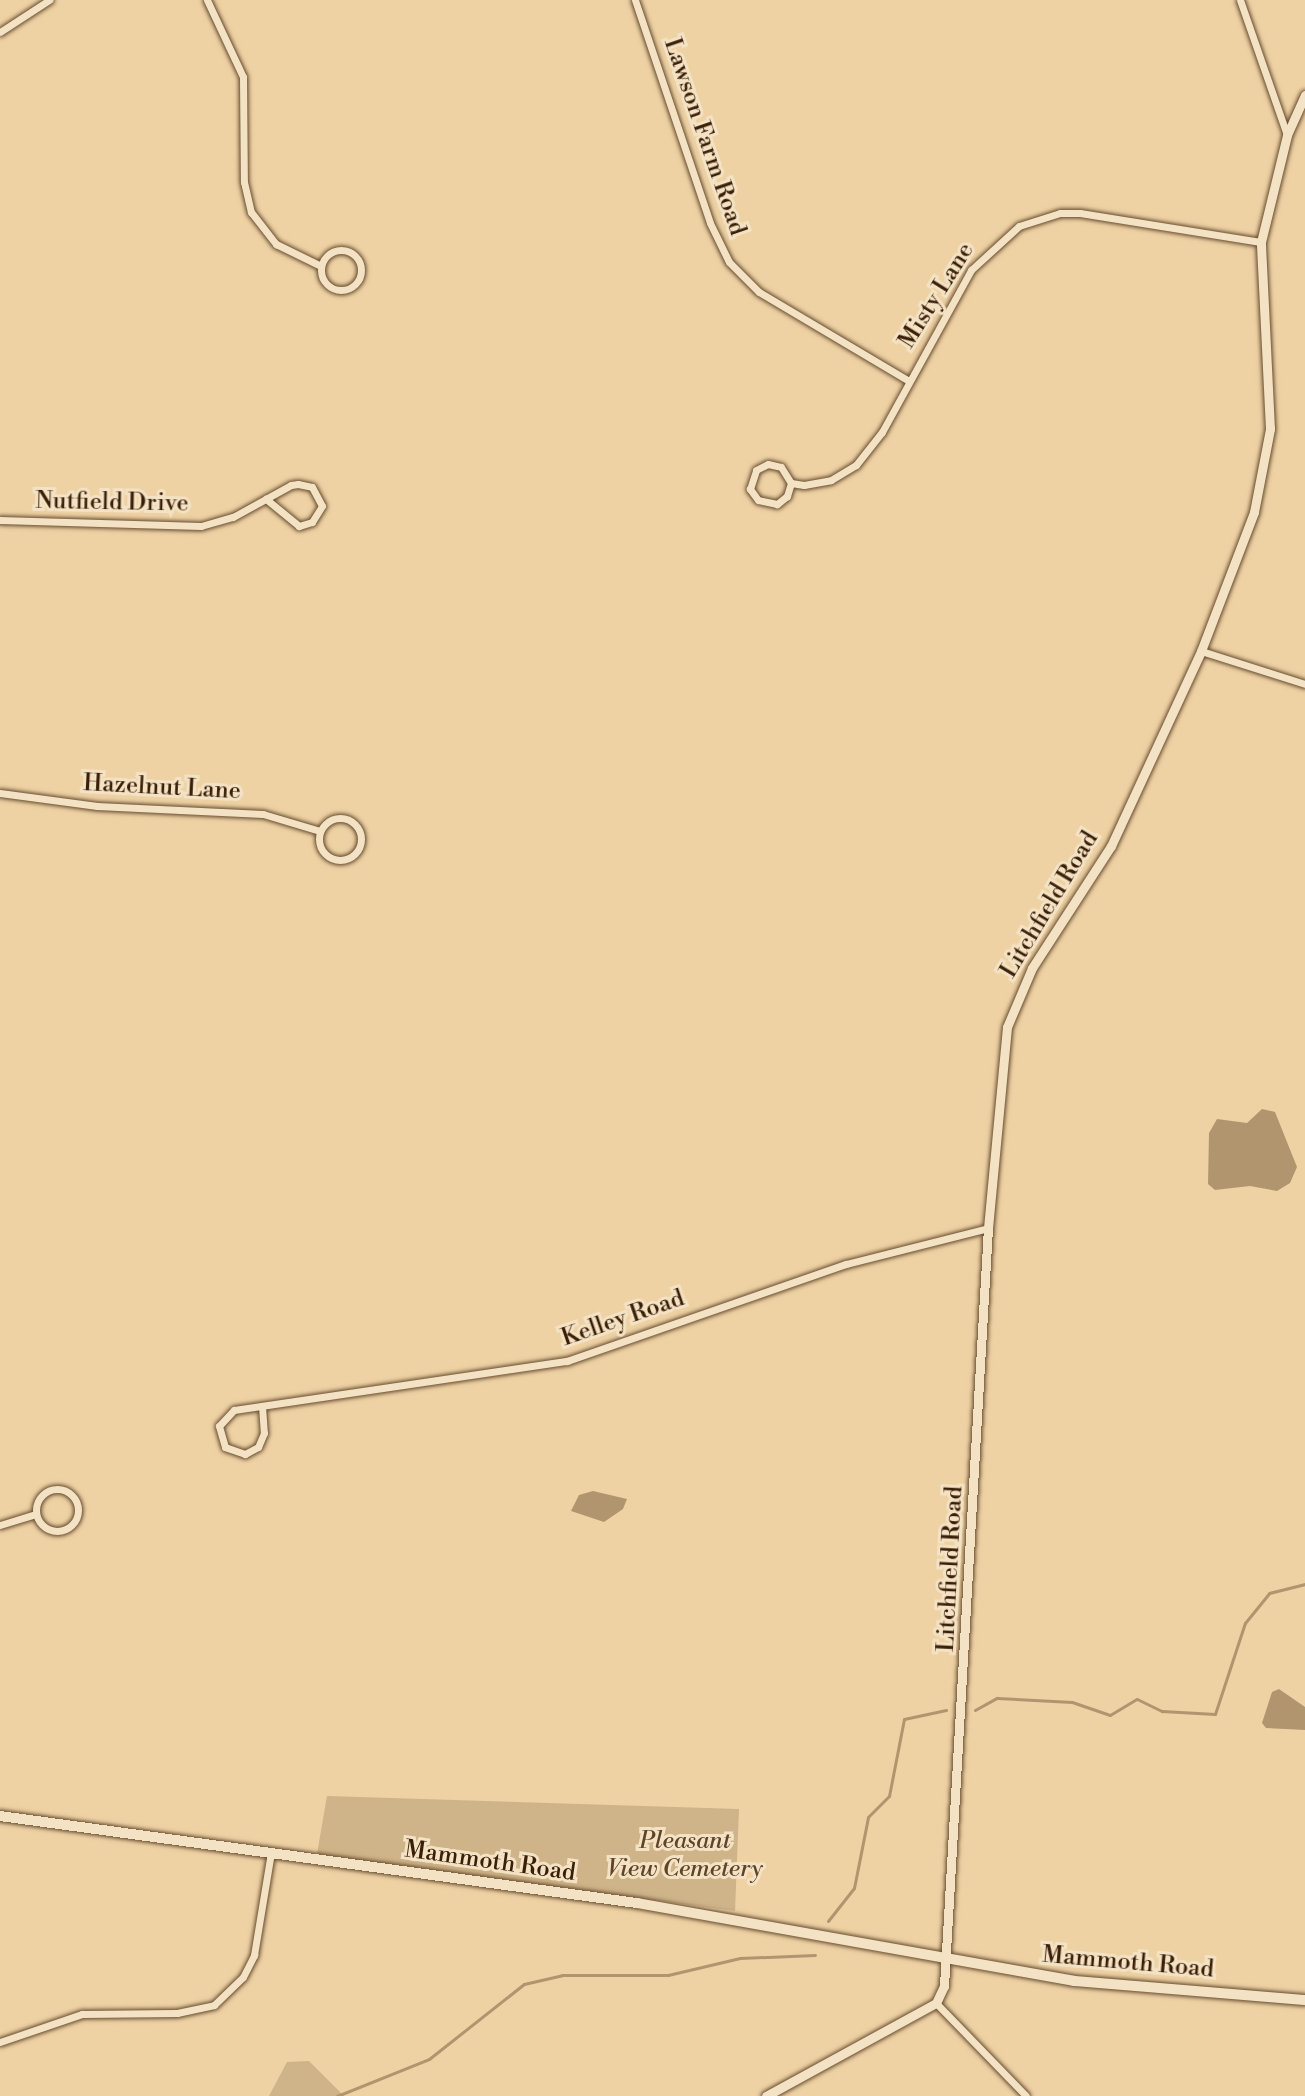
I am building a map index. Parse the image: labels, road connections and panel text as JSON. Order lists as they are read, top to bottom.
{
  "streets": {
    "main road": ["Mammoth Road"],
    "street": [
      "Lawson Farm Road",
      "Misty Lane",
      "Nutfield Drive",
      "Hazelnut Lane",
      "Litchfield Road",
      "Kelley Road"
    ]
  },
  "crossings": [
    ["Lawson Farm Road", "Misty Lane"],
    ["Misty Lane", "Litchfield Road"],
    ["Litchfield Road", "Kelley Road"],
    ["Litchfield Road", "Mammoth Road"]
  ],
  "parks": ["Pleasant View Cemetery"]
}
